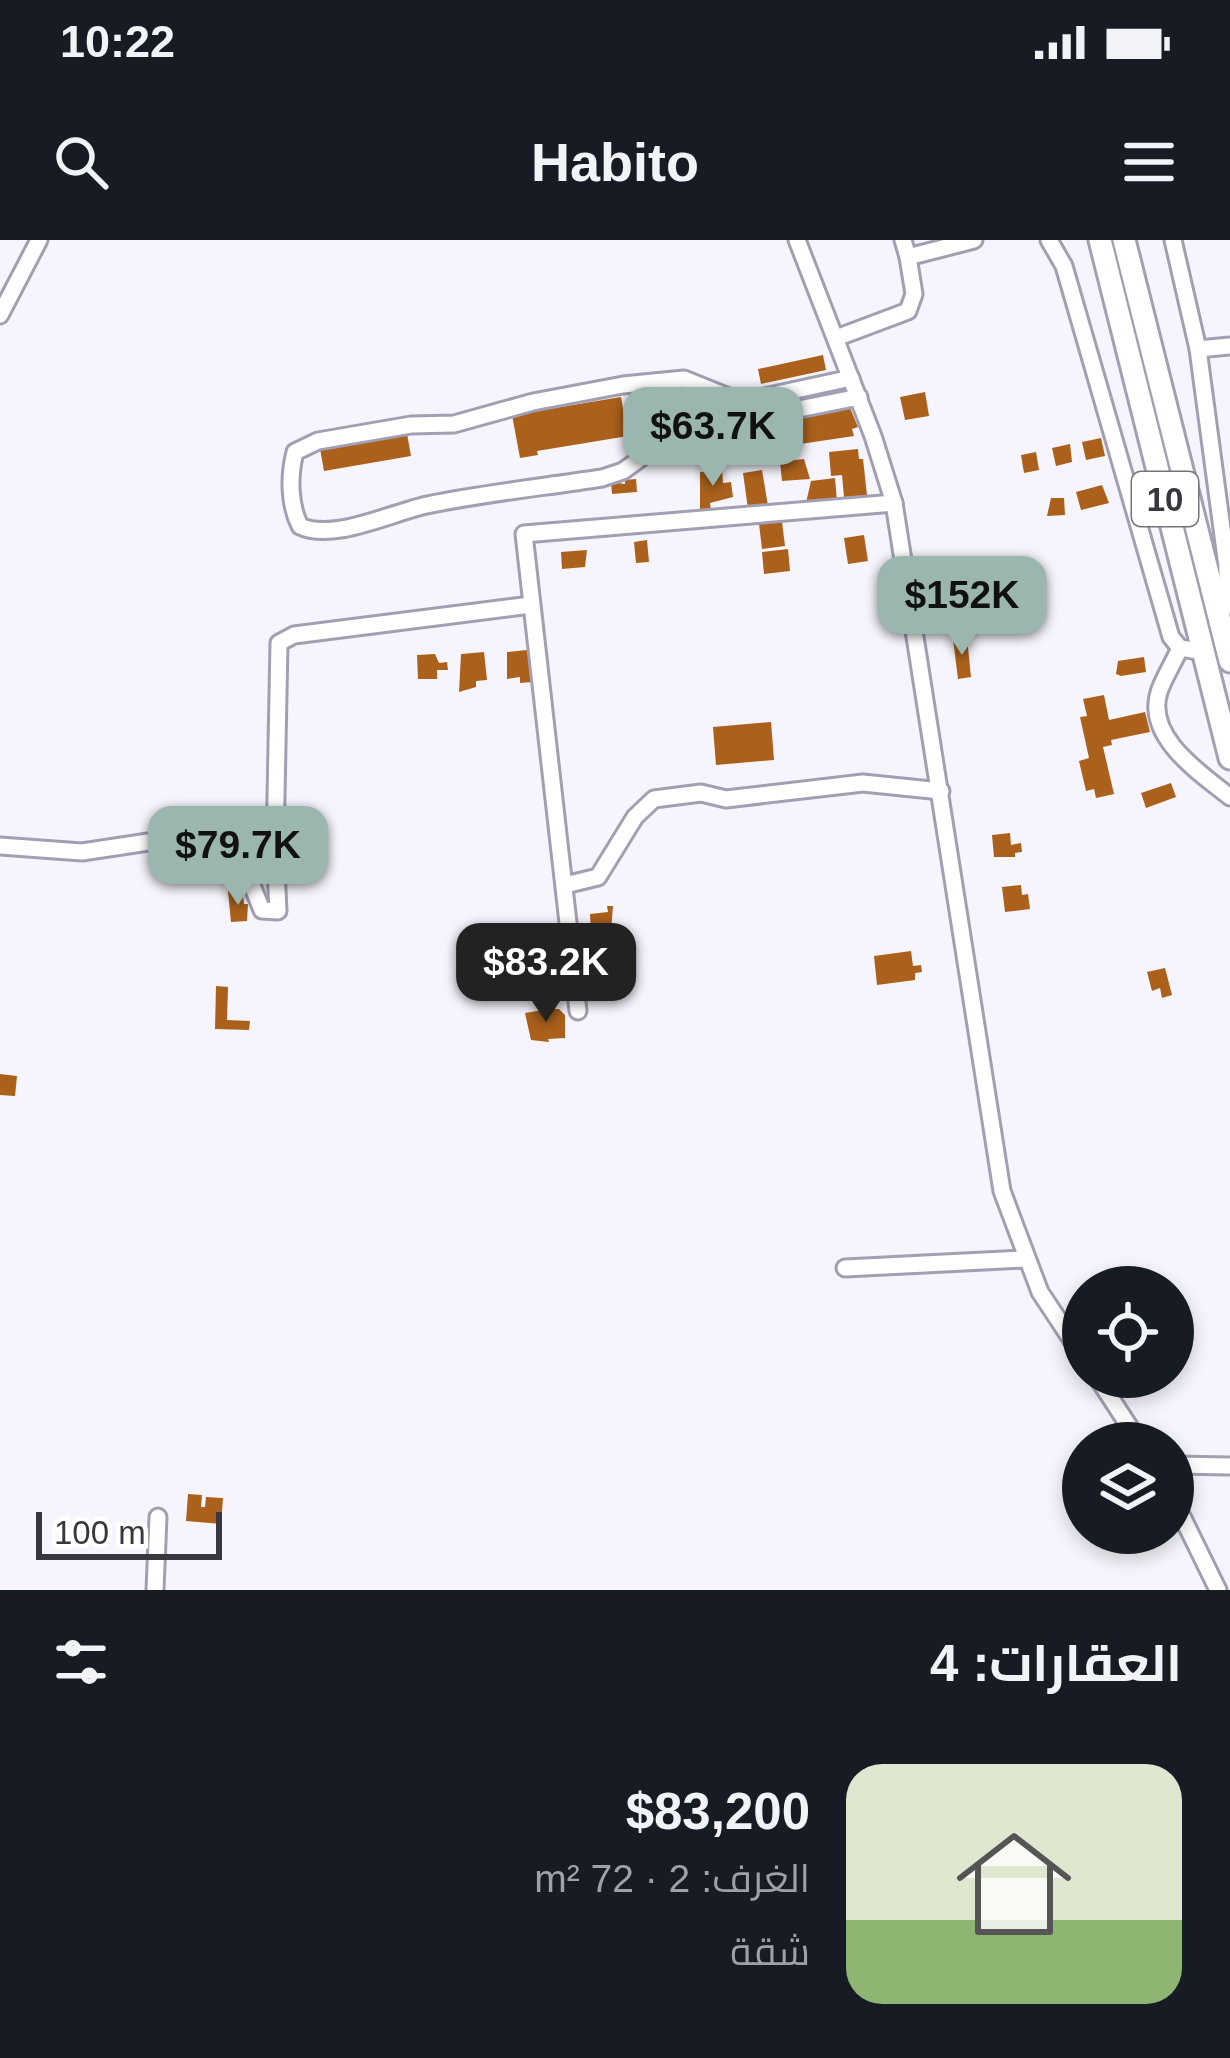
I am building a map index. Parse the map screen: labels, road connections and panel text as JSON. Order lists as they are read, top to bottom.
{
  "streets": {
    "highway": ["10"]
  },
  "scale_bar": "100 m",
  "page": {
    "status": "10:22",
    "header": "Habito",
    "price": [
      "$63.7K",
      "$152K",
      "$79.7K",
      "$83.2K"
    ],
    "scale": "100 m",
    "heading": "العقارات: 4",
    "list": [
      {
        "name": "$83,200",
        "note": "الغرف: 2 · 72 m² · شقة"
      }
    ]
  }
}
